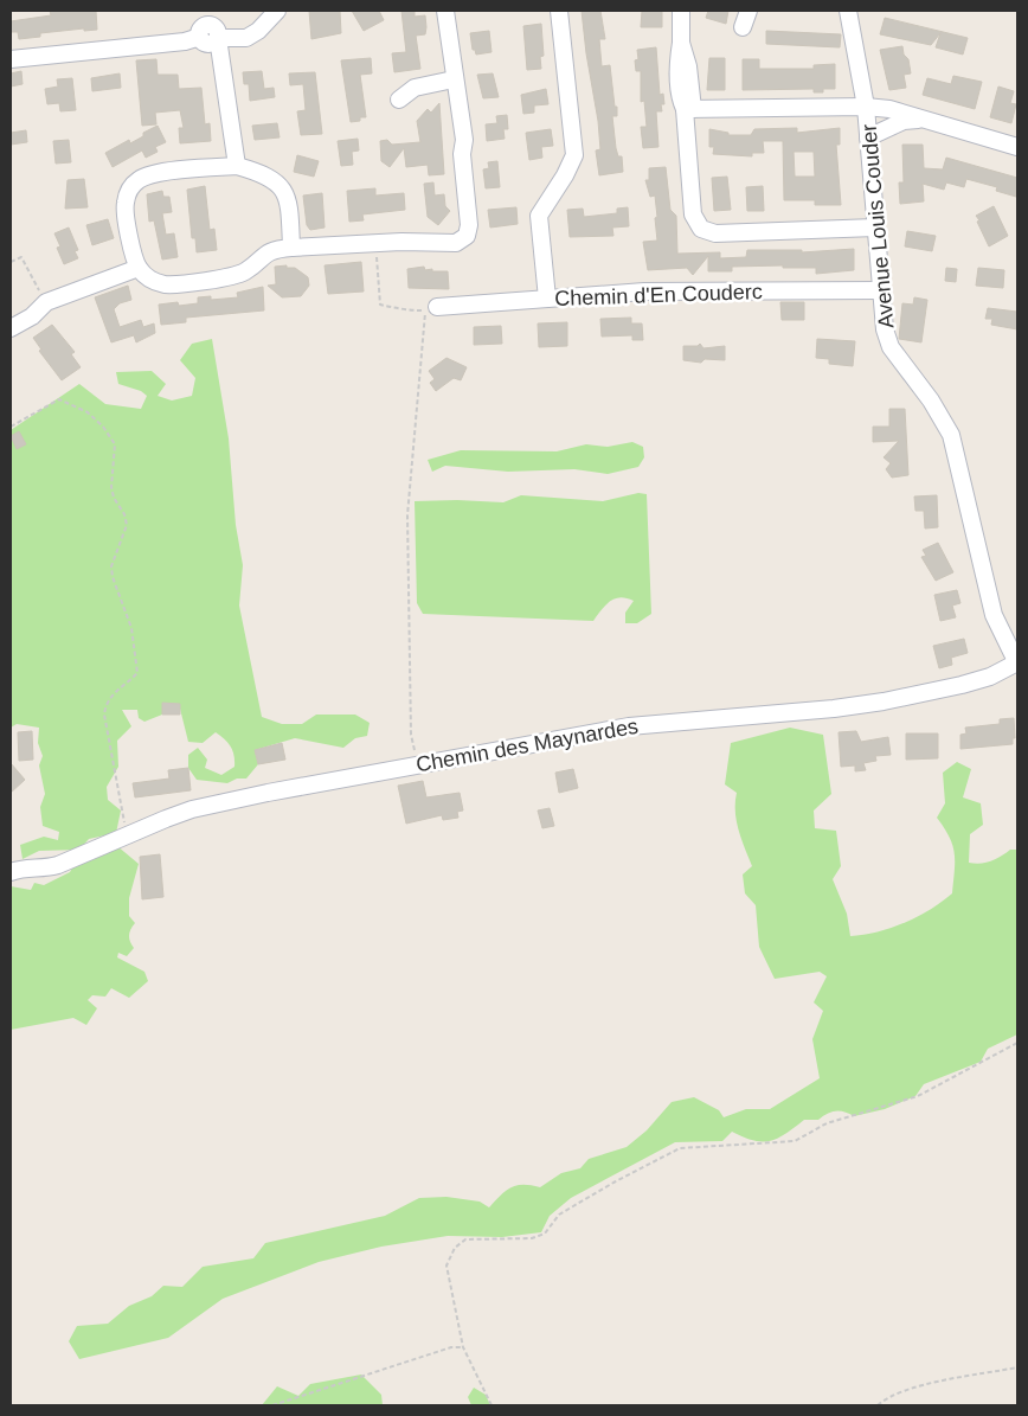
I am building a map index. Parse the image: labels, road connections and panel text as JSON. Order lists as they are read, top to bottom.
{
  "streets": {
    "street": ["Avenue Louis Couder", "Chemin d'En Couderc", "Chemin des Maynardes"]
  },
  "crossings": [
    ["Avenue Louis Couder", "Chemin d'En Couderc"],
    ["Avenue Louis Couder", "Chemin des Maynardes"]
  ]
}
